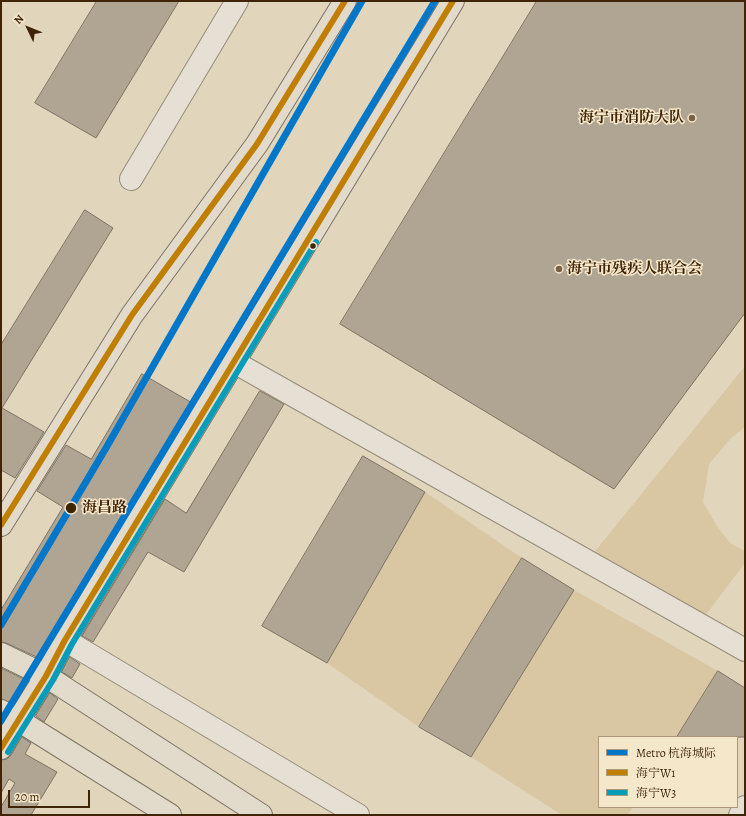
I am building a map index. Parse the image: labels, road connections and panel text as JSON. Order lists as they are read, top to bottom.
{
  "places": ["海宁市消防大队", "海宁市残疾人联合会", "海昌路"],
  "lines": ["metro line 杭海城际", "transit line 海宁W1", "transit line 海宁W3"],
  "legend": ["Metro 杭海城际", "海宁W1", "海宁W3"],
  "scale_bar": "20 m",
  "north": "top left"
}
